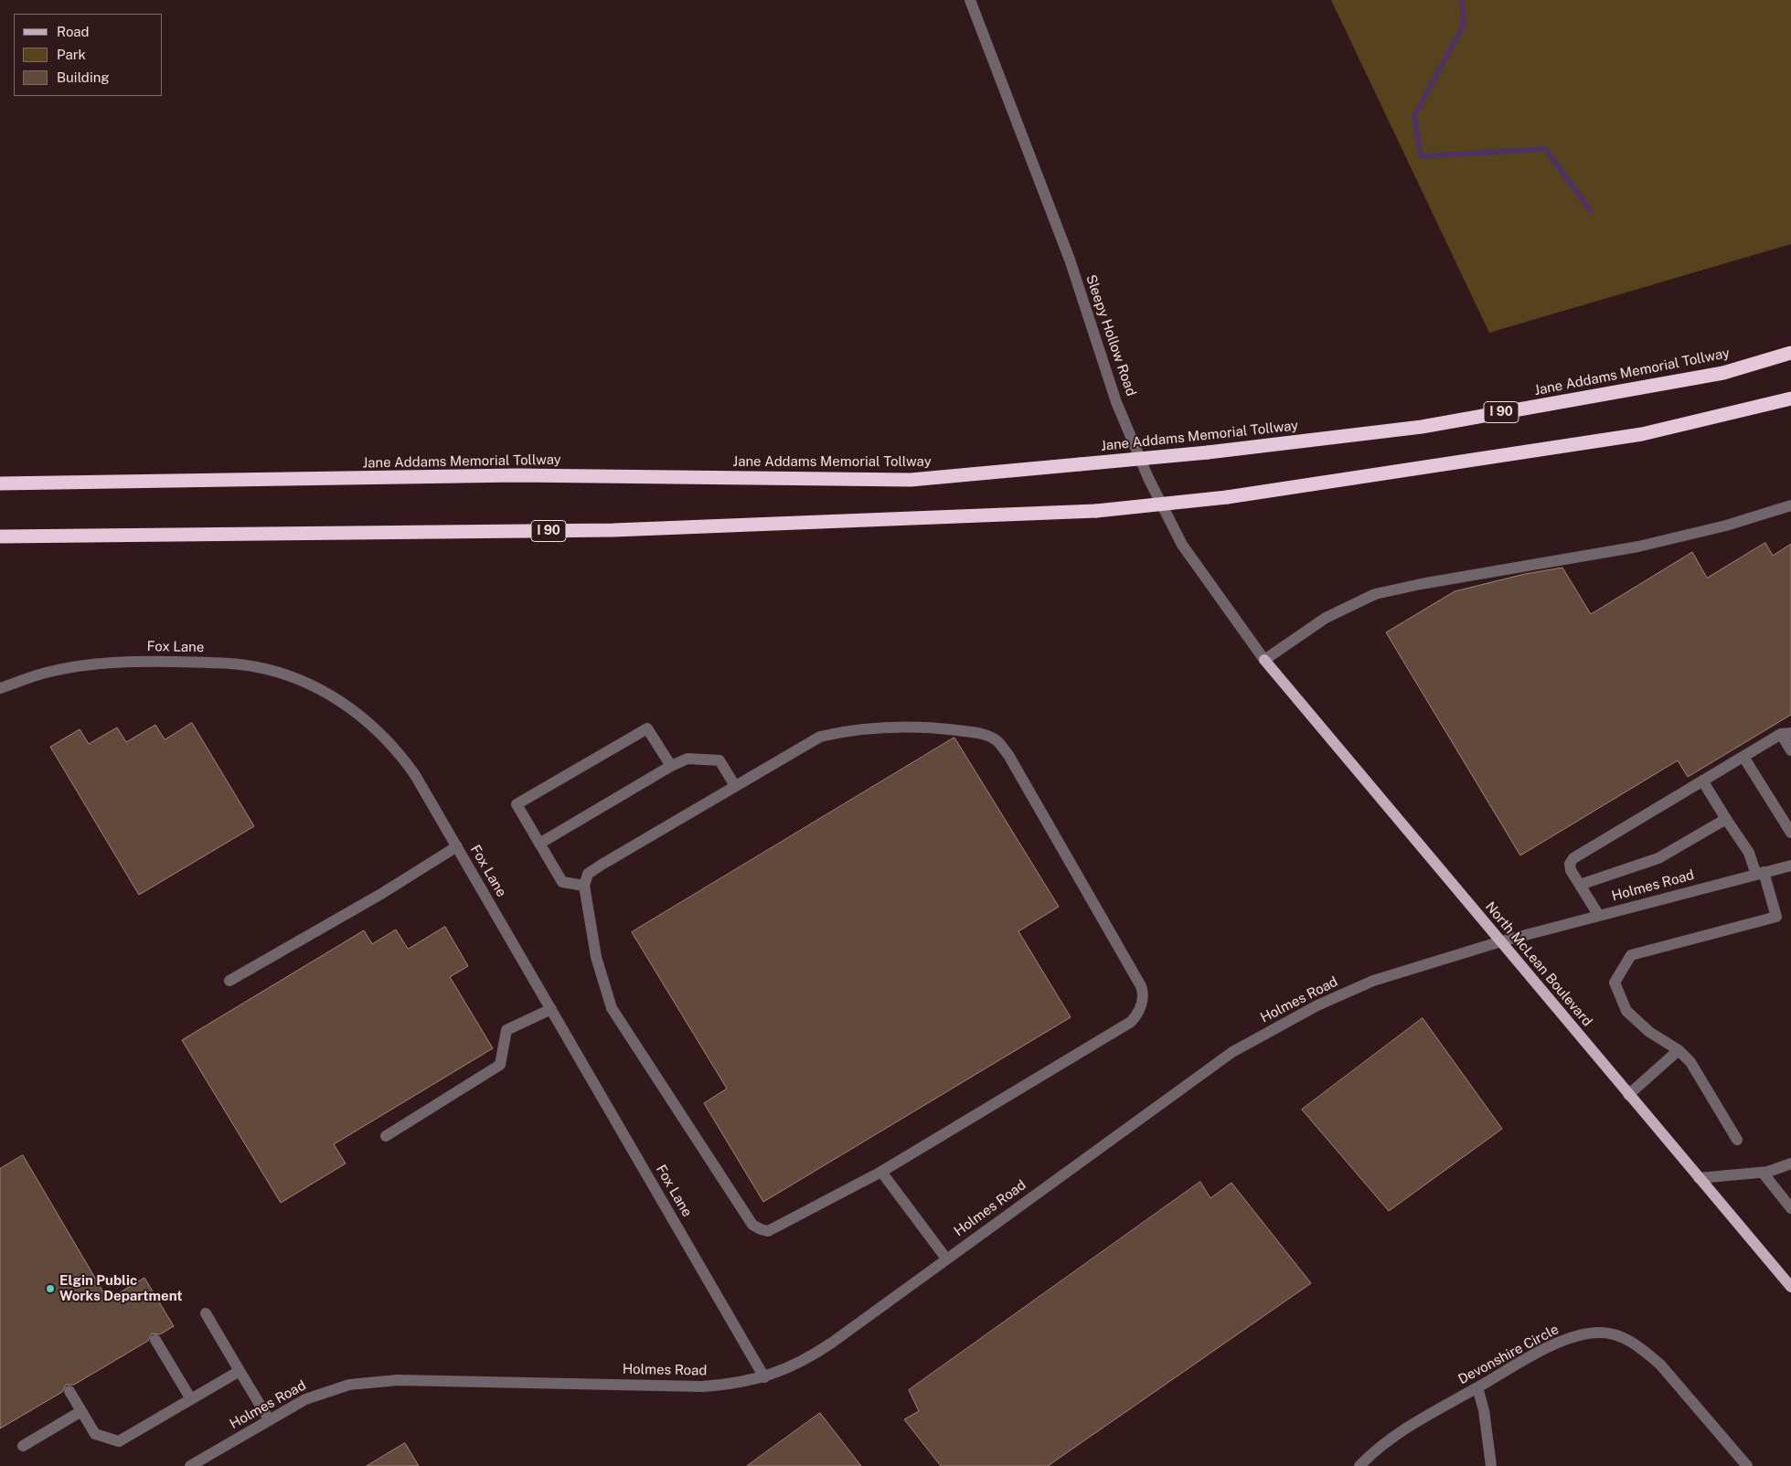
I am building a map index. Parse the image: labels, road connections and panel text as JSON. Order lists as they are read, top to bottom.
{
  "streets": {
    "highway": ["Jane Addams Memorial Tollway", "I 90"],
    "main road": ["North McLean Boulevard"],
    "street": [
      "Sleepy Hollow Road",
      "Fox Lane",
      "Holmes Road",
      "Devonshire Circle"
    ]
  },
  "crossings": [
    ["Sleepy Hollow Road", "North McLean Boulevard"],
    ["Fox Lane", "Holmes Road"],
    ["Holmes Road", "North McLean Boulevard"]
  ],
  "places": ["Elgin Public Works Department"],
  "legend": ["Road", "Park", "Building"]
}
